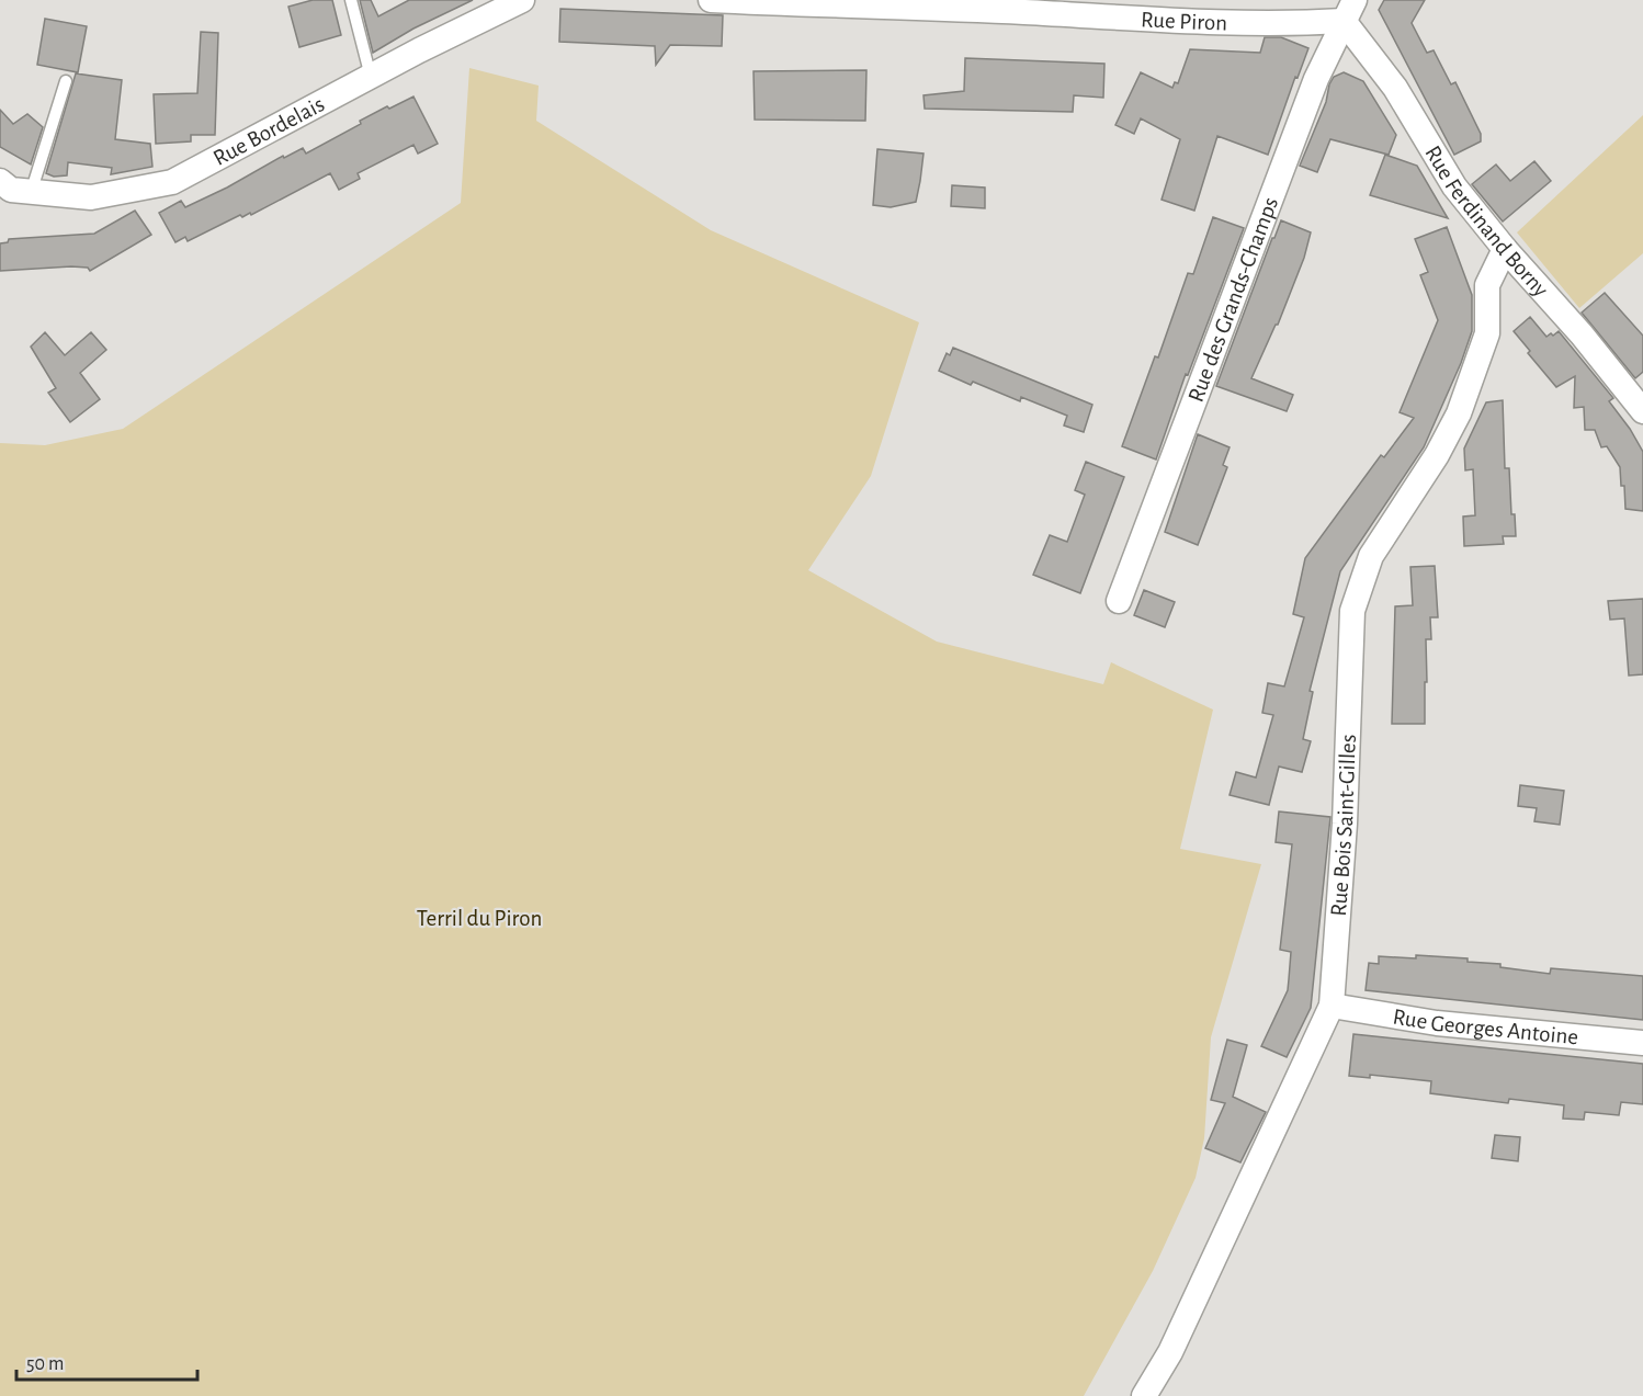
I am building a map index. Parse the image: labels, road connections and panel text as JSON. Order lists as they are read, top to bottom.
{
  "streets": {
    "street": [
      "Rue Piron",
      "Rue Bordelais",
      "Rue Ferdinand Borny",
      "Rue des Grands-Champs",
      "Rue Bois Saint-Gilles",
      "Rue Georges Antoine"
    ]
  },
  "crossings": [
    ["Rue Piron", "Rue Ferdinand Borny"],
    ["Rue Piron", "Rue des Grands-Champs"],
    ["Rue Ferdinand Borny", "Rue des Grands-Champs"],
    ["Rue Ferdinand Borny", "Rue Bois Saint-Gilles"],
    ["Rue Bois Saint-Gilles", "Rue Georges Antoine"]
  ],
  "parks": ["Terril du Piron"],
  "scale_bar": "50 m"
}
